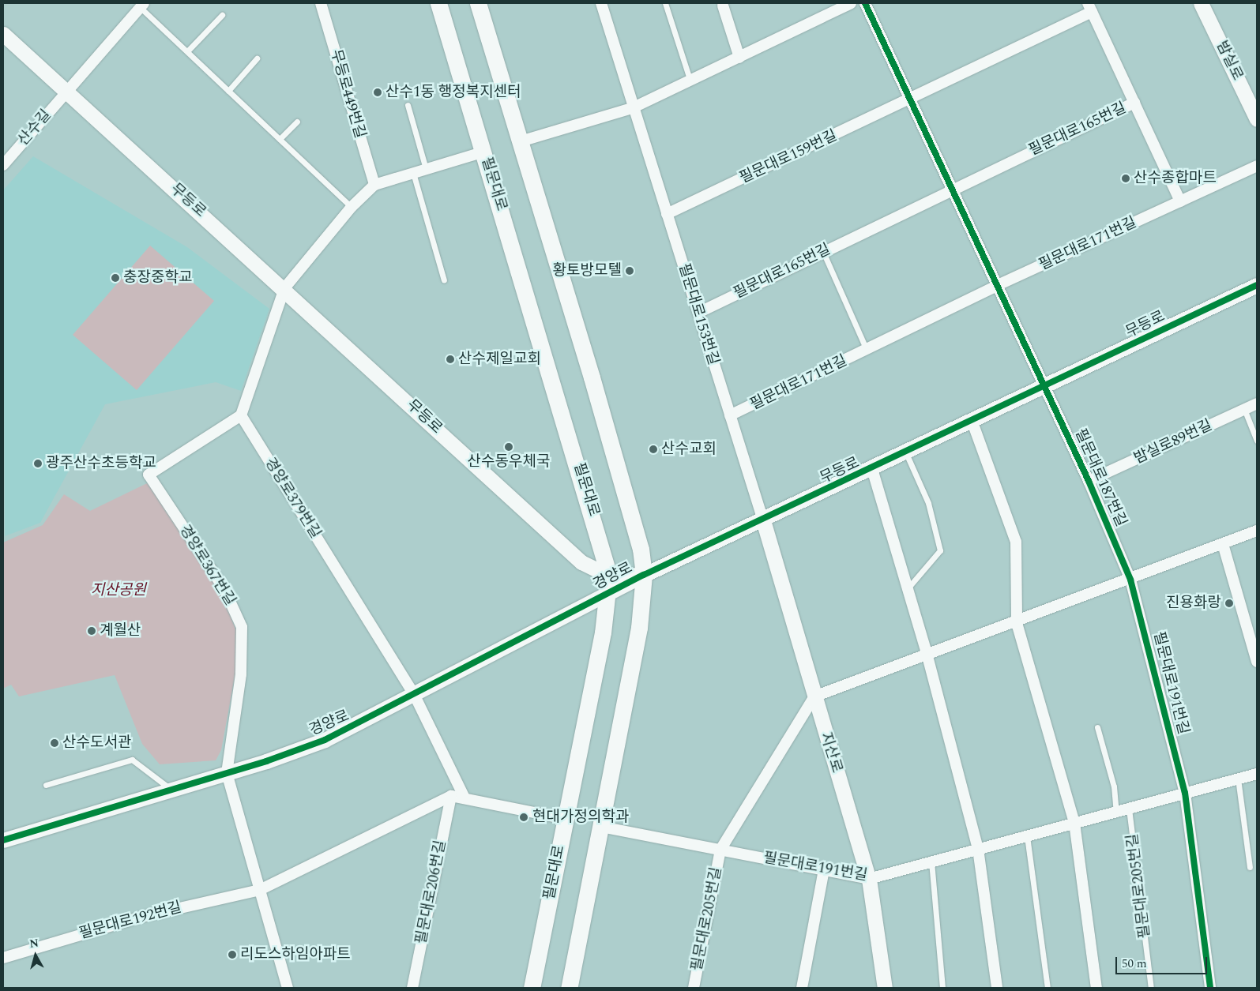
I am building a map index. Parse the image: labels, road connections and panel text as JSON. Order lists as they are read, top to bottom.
{
  "streets": {
    "main road": ["필문대로"],
    "street": [
      "밤실로",
      "무등로449번길",
      "산수길",
      "필문대로165번길",
      "필문대로159번길",
      "무등로",
      "필문대로171번길",
      "필문대로153번길",
      "밤실로89번길",
      "필문대로187번길",
      "경양로379번길",
      "경양로367번길",
      "경양로",
      "필문대로191번길",
      "지산로",
      "필문대로205번길",
      "필문대로206번길",
      "필문대로192번길"
    ]
  },
  "crossings": [
    ["산수길", "무등로"],
    ["필문대로165번길", "필문대로159번길"],
    ["필문대로165번길", "필문대로153번길"],
    ["필문대로159번길", "필문대로153번길"],
    ["필문대로", "무등로"],
    ["필문대로", "경양로"],
    ["필문대로", "필문대로192번길"],
    ["무등로", "필문대로153번길"],
    ["무등로", "필문대로187번길"],
    ["무등로", "경양로"],
    ["무등로", "지산로"],
    ["필문대로171번길", "필문대로153번길"],
    ["필문대로153번길", "지산로"],
    ["밤실로89번길", "필문대로187번길"],
    ["필문대로187번길", "필문대로191번길"],
    ["경양로379번길", "경양로367번길"],
    ["경양로379번길", "경양로"],
    ["경양로367번길", "경양로"],
    ["필문대로191번길", "지산로"],
    ["필문대로191번길", "필문대로205번길"],
    ["필문대로206번길", "필문대로192번길"]
  ],
  "parks": ["지산공원"],
  "places": [
    "산수1동 행정복지센터",
    "산수종합마트",
    "황토방모텔",
    "충장중학교",
    "산수제일교회",
    "산수동우체국",
    "산수교회",
    "광주산수초등학교",
    "진용화랑",
    "계월산",
    "산수도서관",
    "현대가정의학과",
    "리도스하임아파트"
  ],
  "scale_bar": "50 m",
  "north": "top"
}
